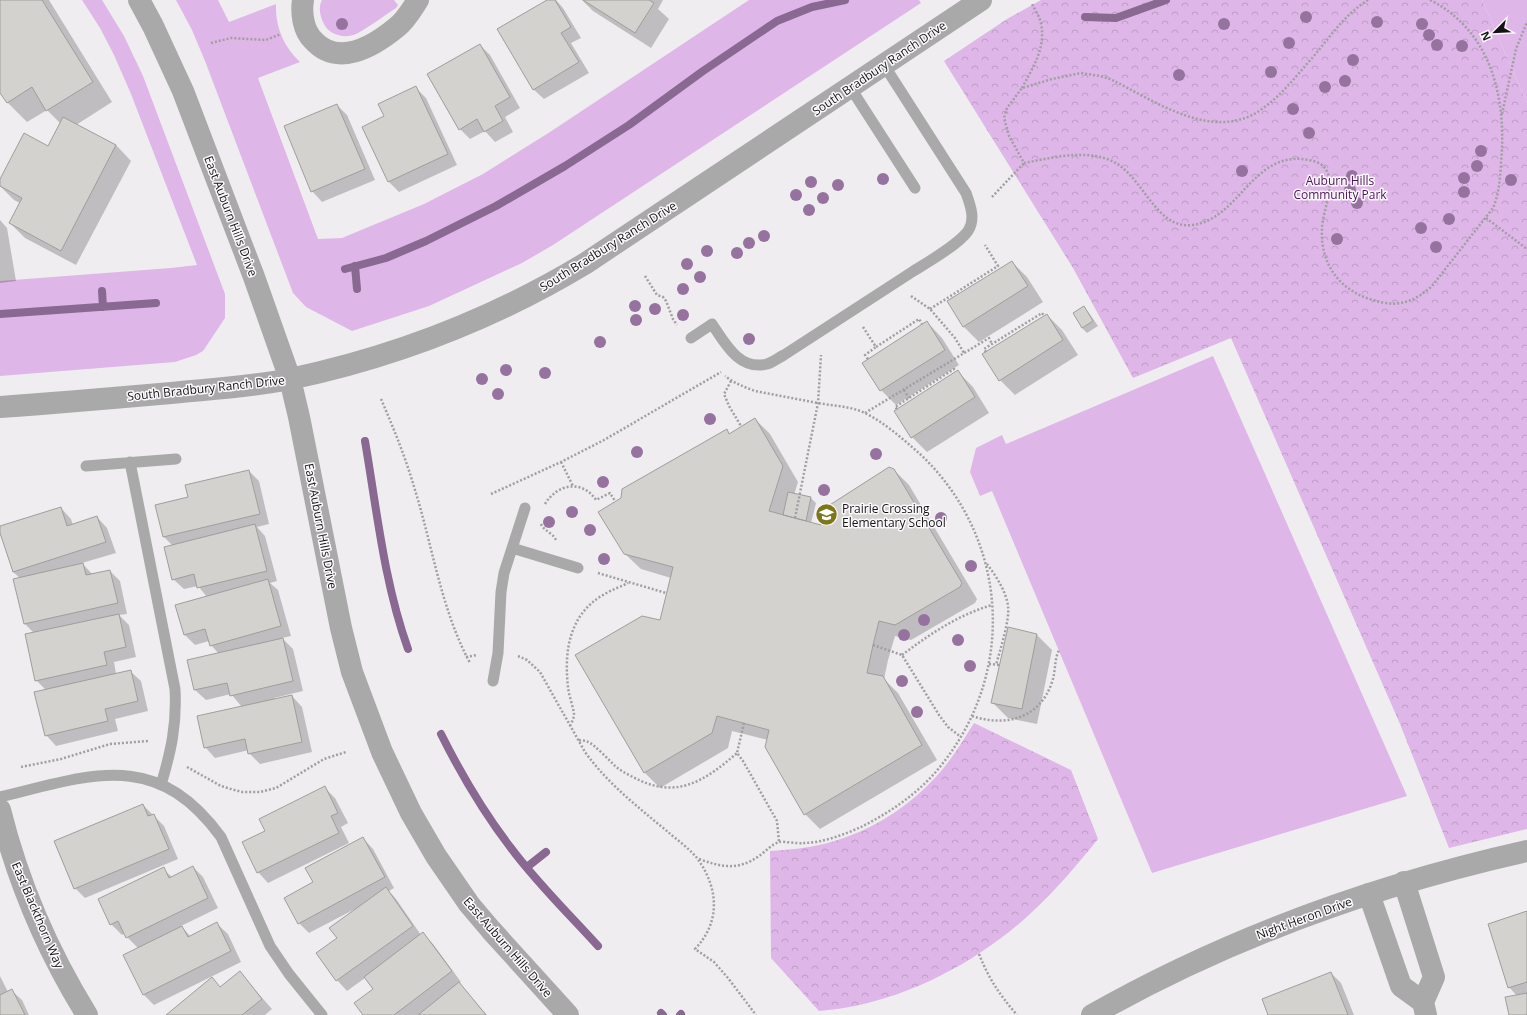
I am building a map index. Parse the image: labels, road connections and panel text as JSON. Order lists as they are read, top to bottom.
{
  "streets": {
    "street": [
      "South Bradbury Ranch Drive",
      "East Auburn Hills Drive",
      "East Blackthorn Way",
      "Night Heron Drive"
    ]
  },
  "crossings": [
    ["South Bradbury Ranch Drive", "East Auburn Hills Drive"]
  ],
  "parks": ["Auburn Hills Community Park"],
  "places": {
    "school or university": ["Prairie Crossing Elementary School"]
  },
  "north": "bottom left"
}
